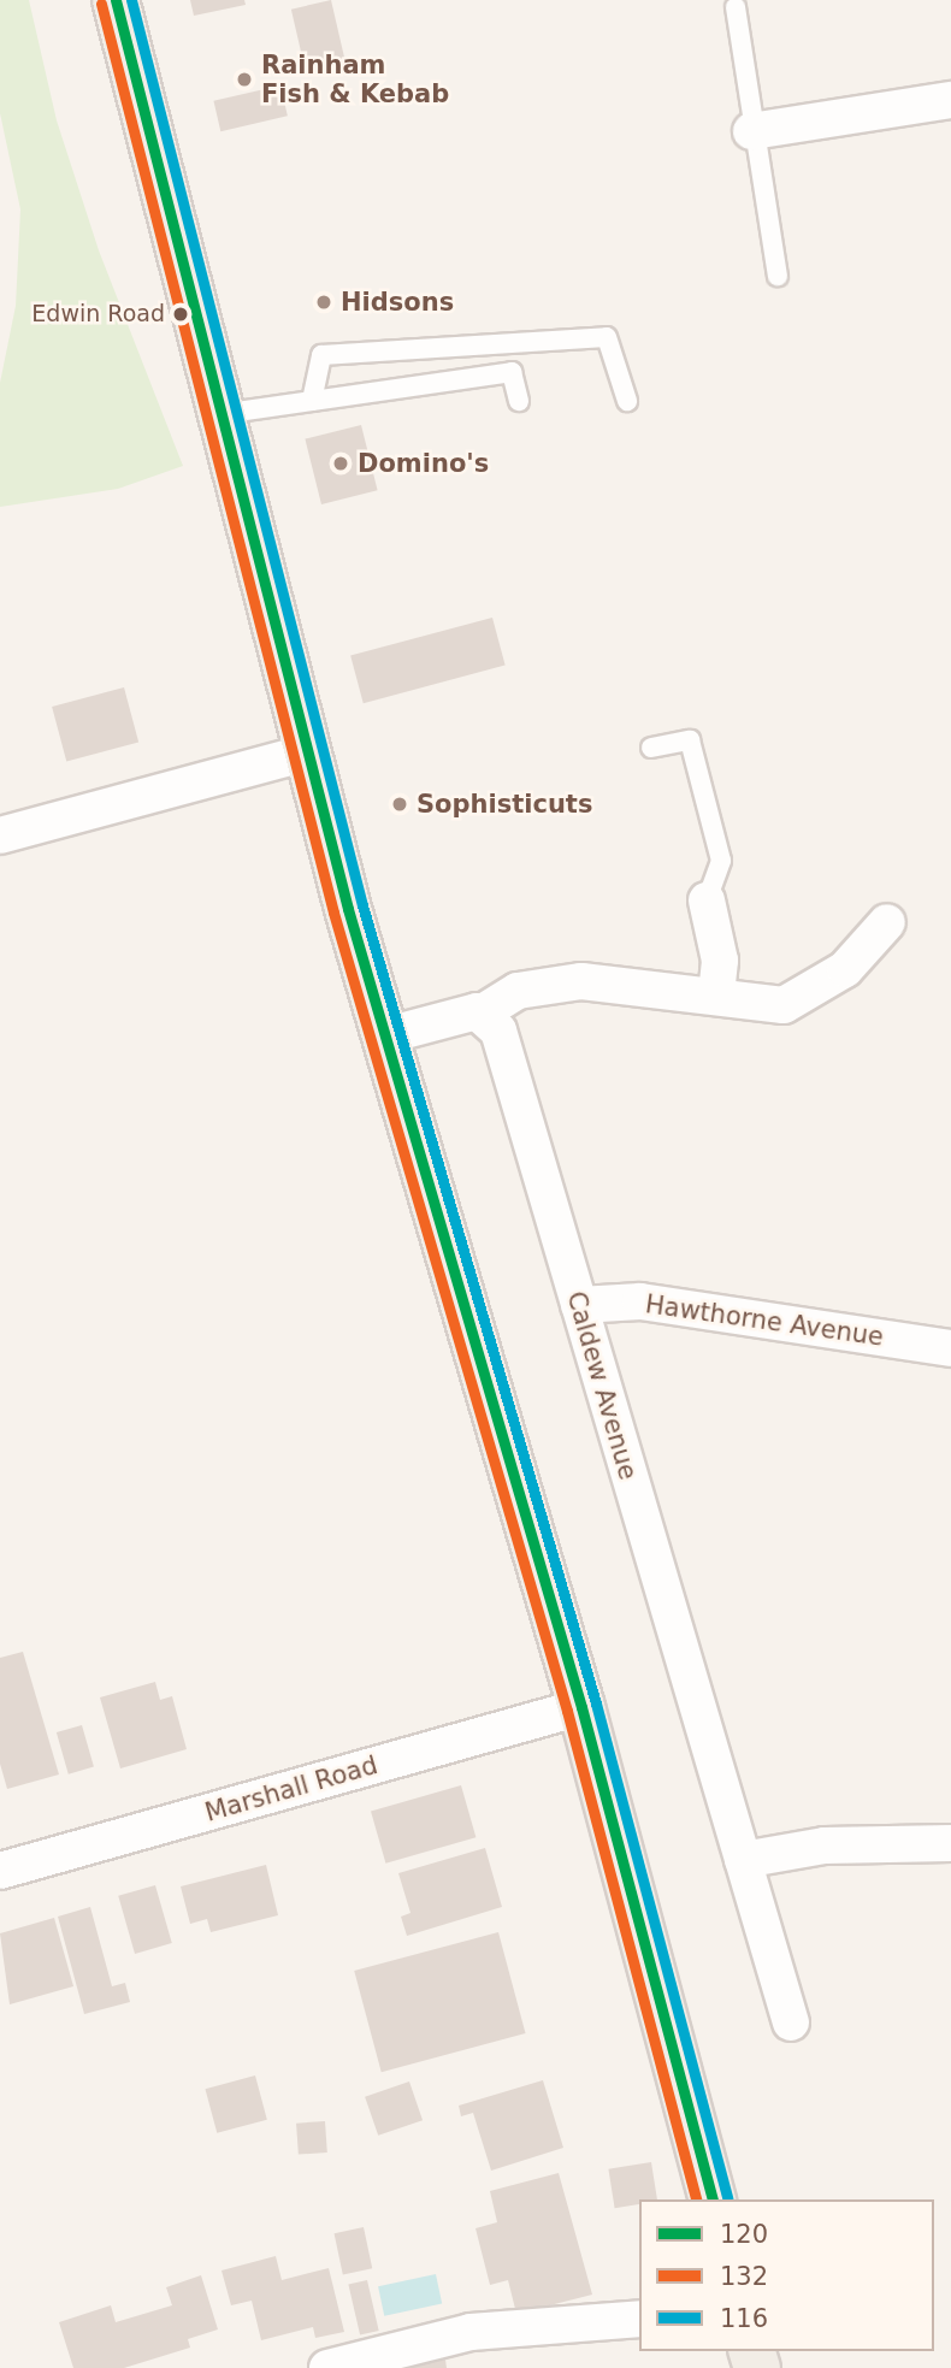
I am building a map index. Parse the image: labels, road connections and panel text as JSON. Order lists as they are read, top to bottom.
{
  "streets": {
    "street": ["Hawthorne Avenue", "Caldew Avenue", "Marshall Road"]
  },
  "crossings": [
    ["Hawthorne Avenue", "Caldew Avenue"]
  ],
  "places": [
    "Rainham Fish & Kebab",
    "Hidsons",
    "Edwin Road",
    "Domino's",
    "Sophisticuts"
  ],
  "lines": ["transit line 120", "transit line 116", "transit line 132"],
  "legend": ["120", "132", "116"]
}
